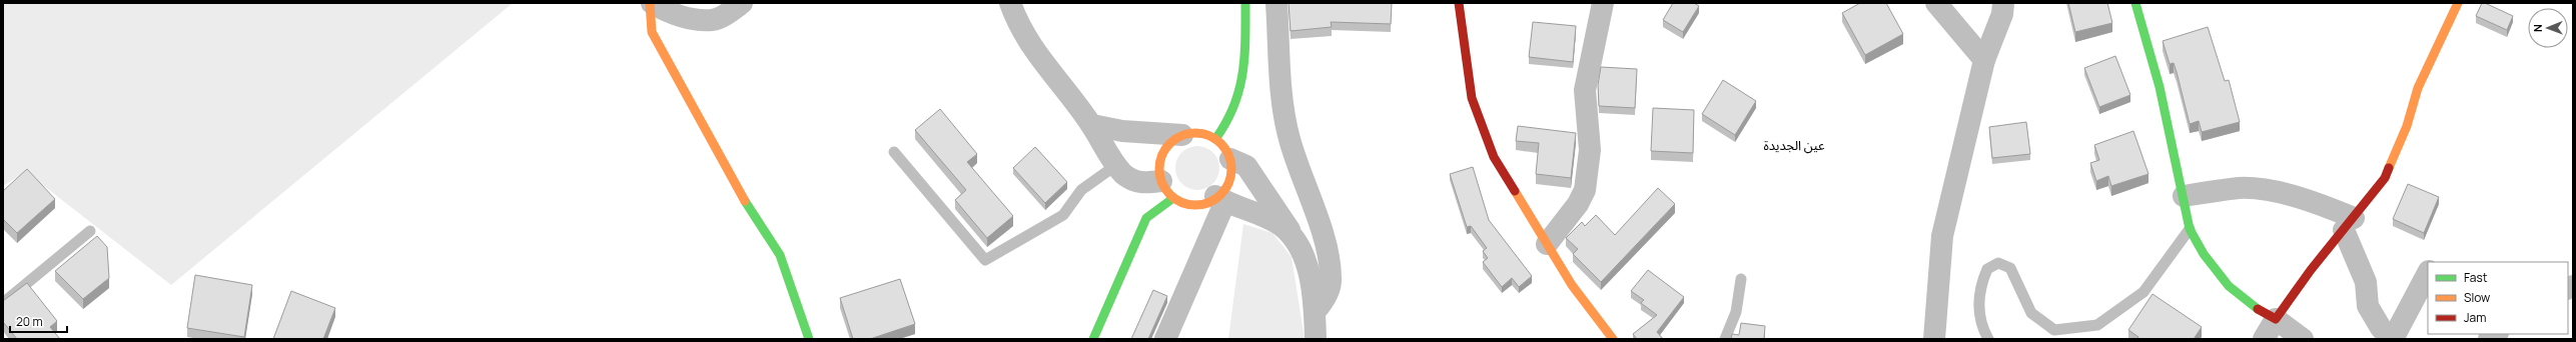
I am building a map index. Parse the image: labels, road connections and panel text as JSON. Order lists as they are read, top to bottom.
{
  "districts": ["عين الجديدة"],
  "legend": ["Fast", "Slow", "Jam"],
  "scale_bar": "20 m",
  "north": "left"
}
